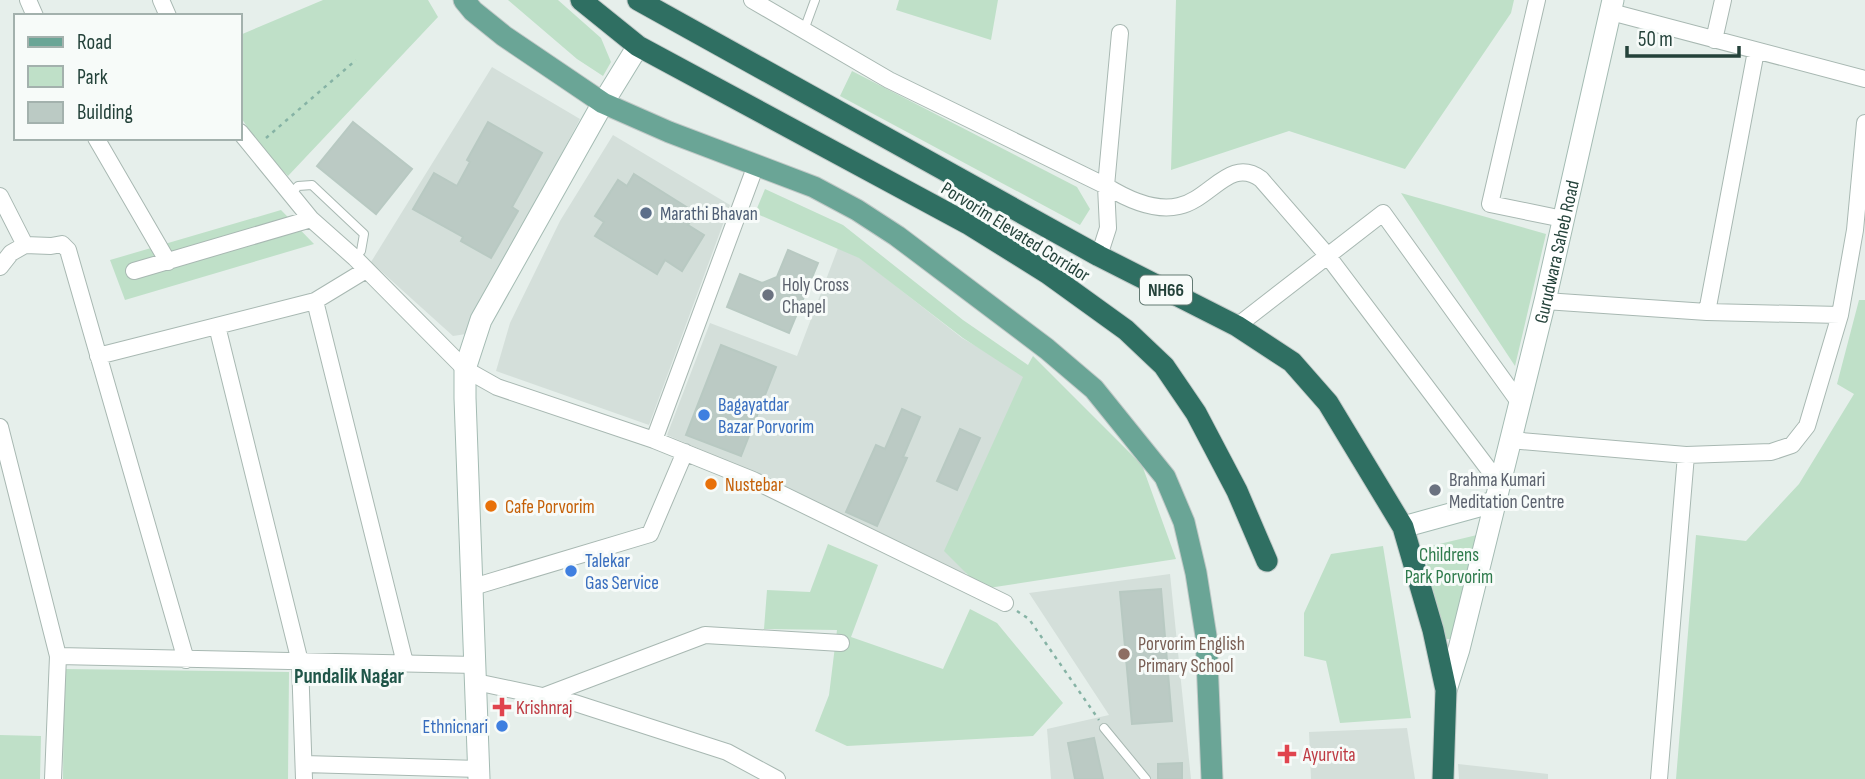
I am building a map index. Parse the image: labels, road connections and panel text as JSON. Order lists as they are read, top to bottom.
{
  "streets": {
    "highway": ["Porvorim Elevated Corridor", "NH66"],
    "street": ["Gurudwara Saheb Road"]
  },
  "crossings": [
    ["Gurudwara Saheb Road", "NH66"]
  ],
  "districts": ["Pundalik Nagar"],
  "parks": ["Childrens Park Porvorim"],
  "places": {
    "other": [
      "Marathi Bhavan",
      "Holy Cross Chapel",
      "Bagayatdar Bazar Porvorim",
      "Nustebar",
      "Brahma Kumari Meditation Centre",
      "Cafe Porvorim",
      "Talekar Gas Service",
      "Porvorim English Primary School",
      "Ethnicnari"
    ],
    "health": ["Krishnraj", "Ayurvita"]
  },
  "legend": ["Road", "Park", "Building"],
  "scale_bar": "50 m"
}
